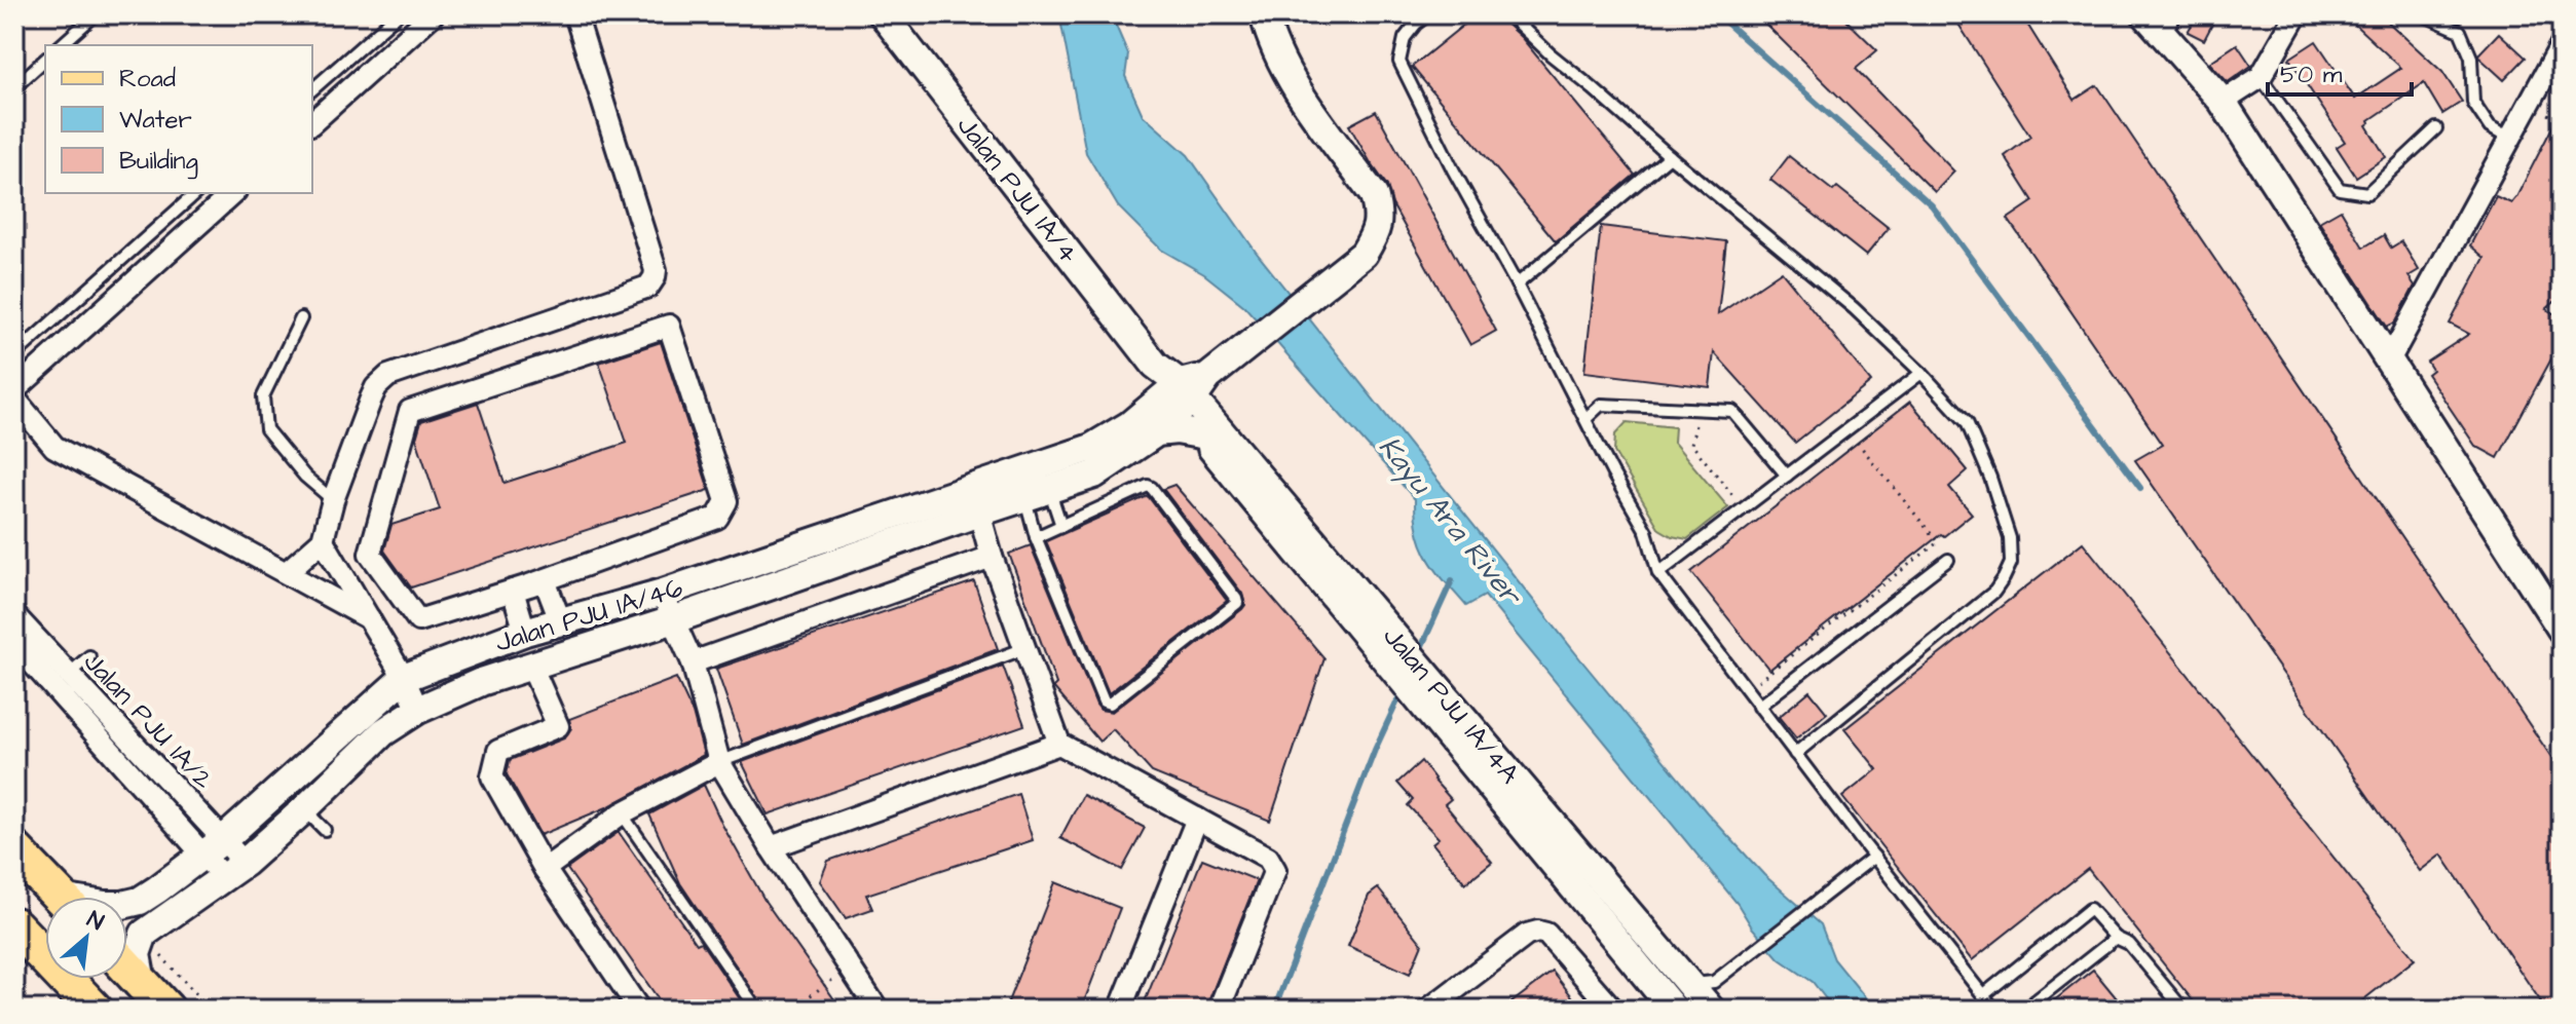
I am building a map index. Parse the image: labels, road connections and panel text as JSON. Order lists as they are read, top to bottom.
{
  "streets": {
    "street": [
      "Jalan PJU 1A/4",
      "Jalan PJU 1A/46",
      "Jalan PJU 1A/4A",
      "Jalan PJU 1A/2"
    ]
  },
  "crossings": [
    ["Jalan PJU 1A/4", "Jalan PJU 1A/46"],
    ["Jalan PJU 1A/4", "Jalan PJU 1A/4A"],
    ["Jalan PJU 1A/46", "Jalan PJU 1A/4A"],
    ["Jalan PJU 1A/46", "Jalan PJU 1A/2"]
  ],
  "water": ["Kayu Ara River"],
  "legend": ["Road", "Water", "Building"],
  "scale_bar": "50 m",
  "north": "top right"
}
